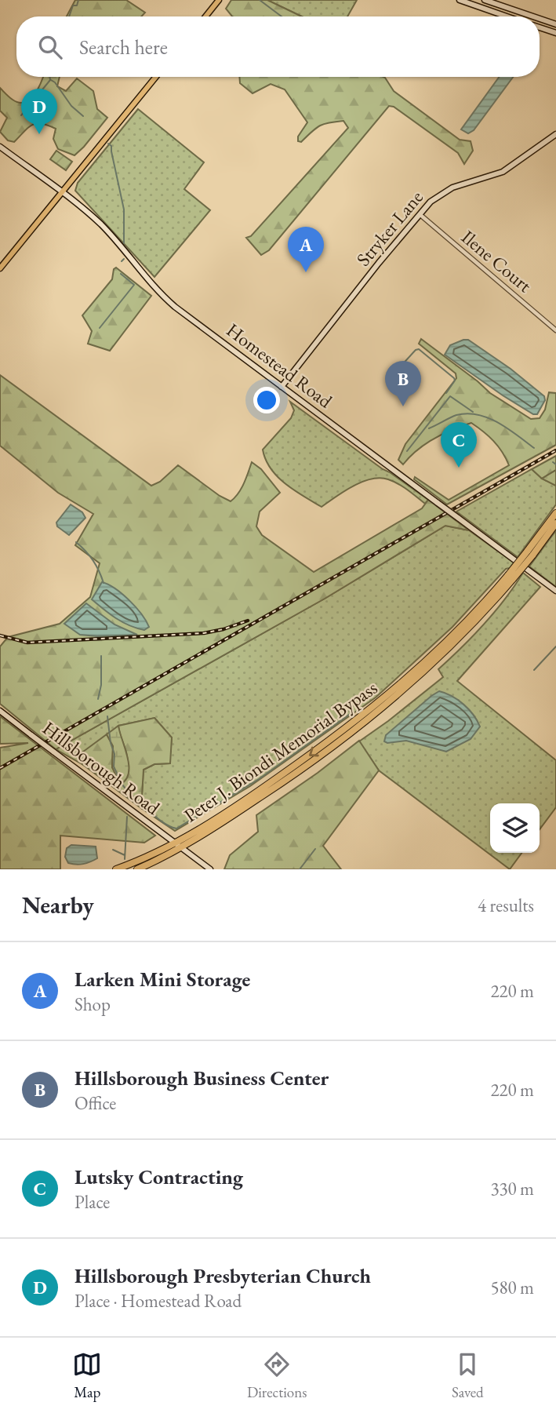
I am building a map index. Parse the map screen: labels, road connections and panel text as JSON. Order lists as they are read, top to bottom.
{
  "streets": {
    "highway": ["Peter J. Biondi Memorial Bypass"],
    "street": [
      "Stryker Lane",
      "Ilene Court",
      "Homestead Road",
      "Hillsborough Road"
    ]
  },
  "crossings": [
    ["Stryker Lane", "Ilene Court"],
    ["Stryker Lane", "Homestead Road"],
    ["Peter J. Biondi Memorial Bypass", "Hillsborough Road"]
  ],
  "page": {
    "search": "Search here",
    "pins": [
      "D",
      "A",
      "B",
      "C"
    ],
    "heading": ["Nearby", "4 results"],
    "list": [
      {
        "mark": "A",
        "name": "Larken Mini Storage",
        "note": "Shop",
        "value": "220 m"
      },
      {
        "mark": "B",
        "name": "Hillsborough Business Center",
        "note": "Office",
        "value": "220 m"
      },
      {
        "mark": "C",
        "name": "Lutsky Contracting",
        "note": "Place",
        "value": "330 m"
      },
      {
        "mark": "D",
        "name": "Hillsborough Presbyterian Church",
        "note": "Place · Homestead Road",
        "value": "580 m"
      }
    ],
    "nav": ["Map", "Directions", "Saved"]
  }
}
